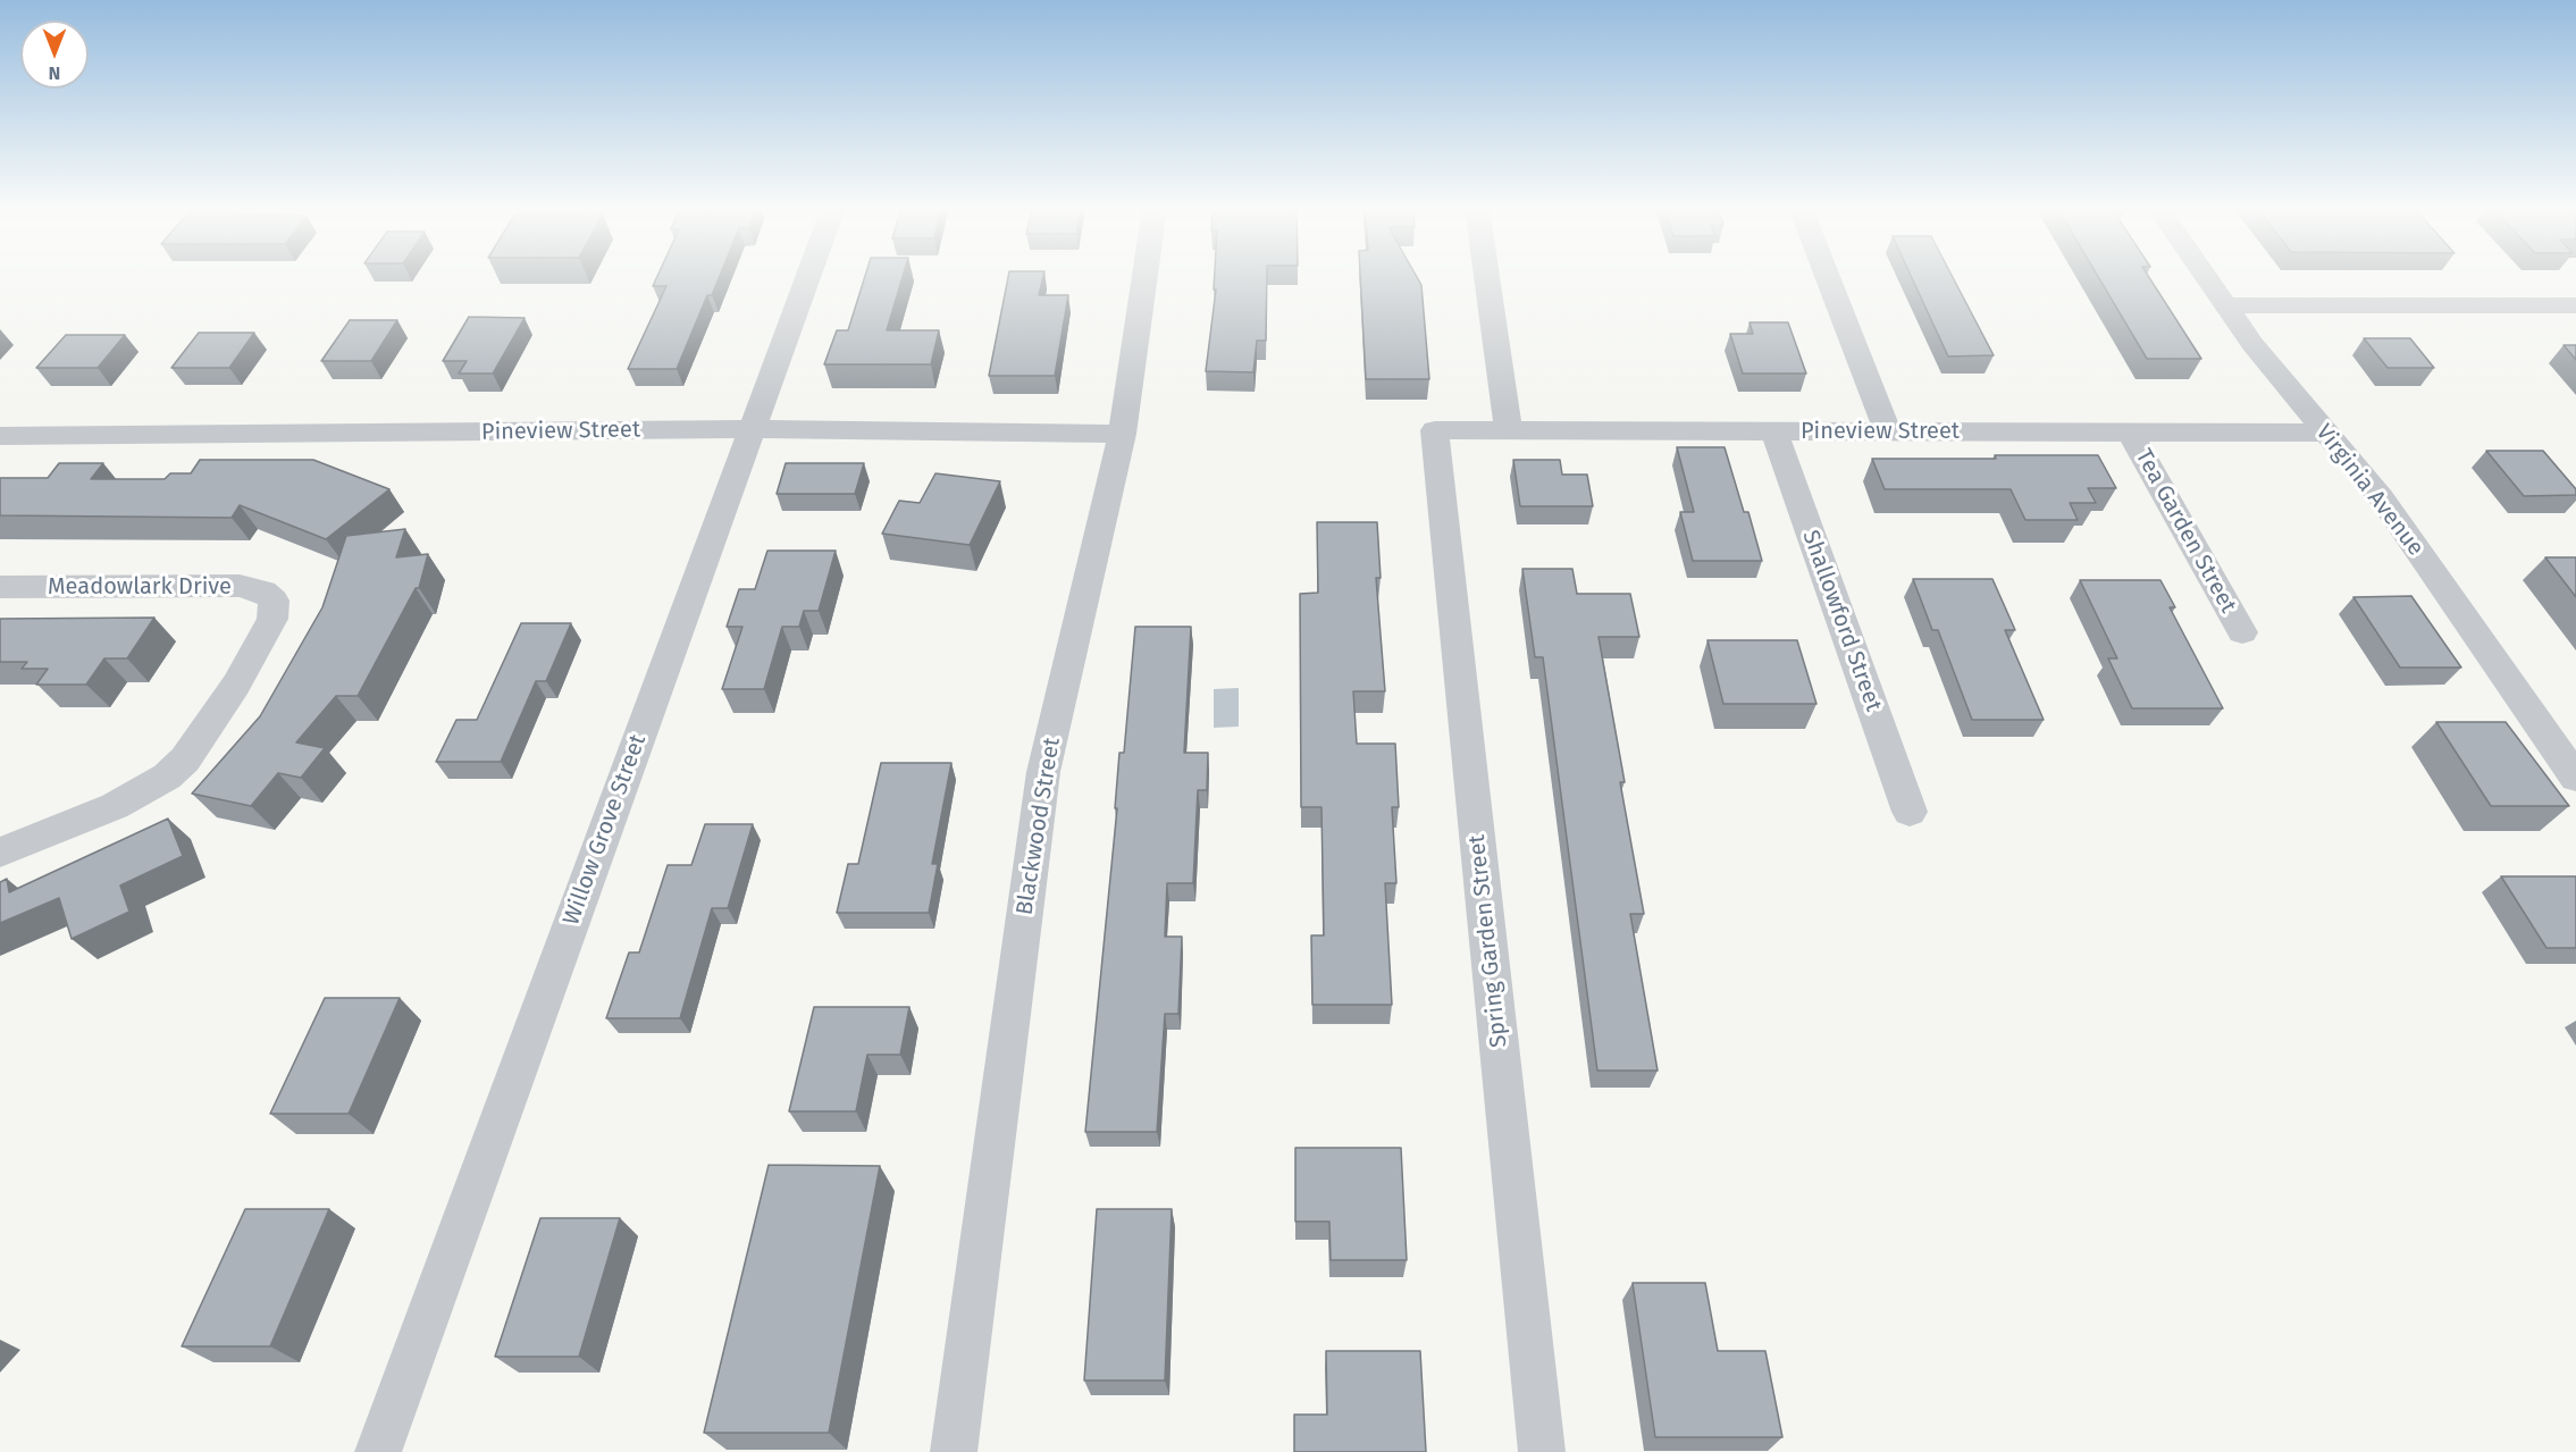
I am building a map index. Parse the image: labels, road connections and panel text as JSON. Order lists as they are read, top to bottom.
{
  "streets": {
    "street": [
      "Pineview Street",
      "Virginia Avenue",
      "Tea Garden Street",
      "Meadowlark Drive",
      "Shallowford Street",
      "Blackwood Street",
      "Willow Grove Street",
      "Spring Garden Street"
    ]
  },
  "crossings": [
    ["Pineview Street", "Virginia Avenue"],
    ["Pineview Street", "Tea Garden Street"],
    ["Pineview Street", "Shallowford Street"],
    ["Pineview Street", "Blackwood Street"],
    ["Pineview Street", "Willow Grove Street"],
    ["Pineview Street", "Spring Garden Street"]
  ],
  "north": "bottom"
}
